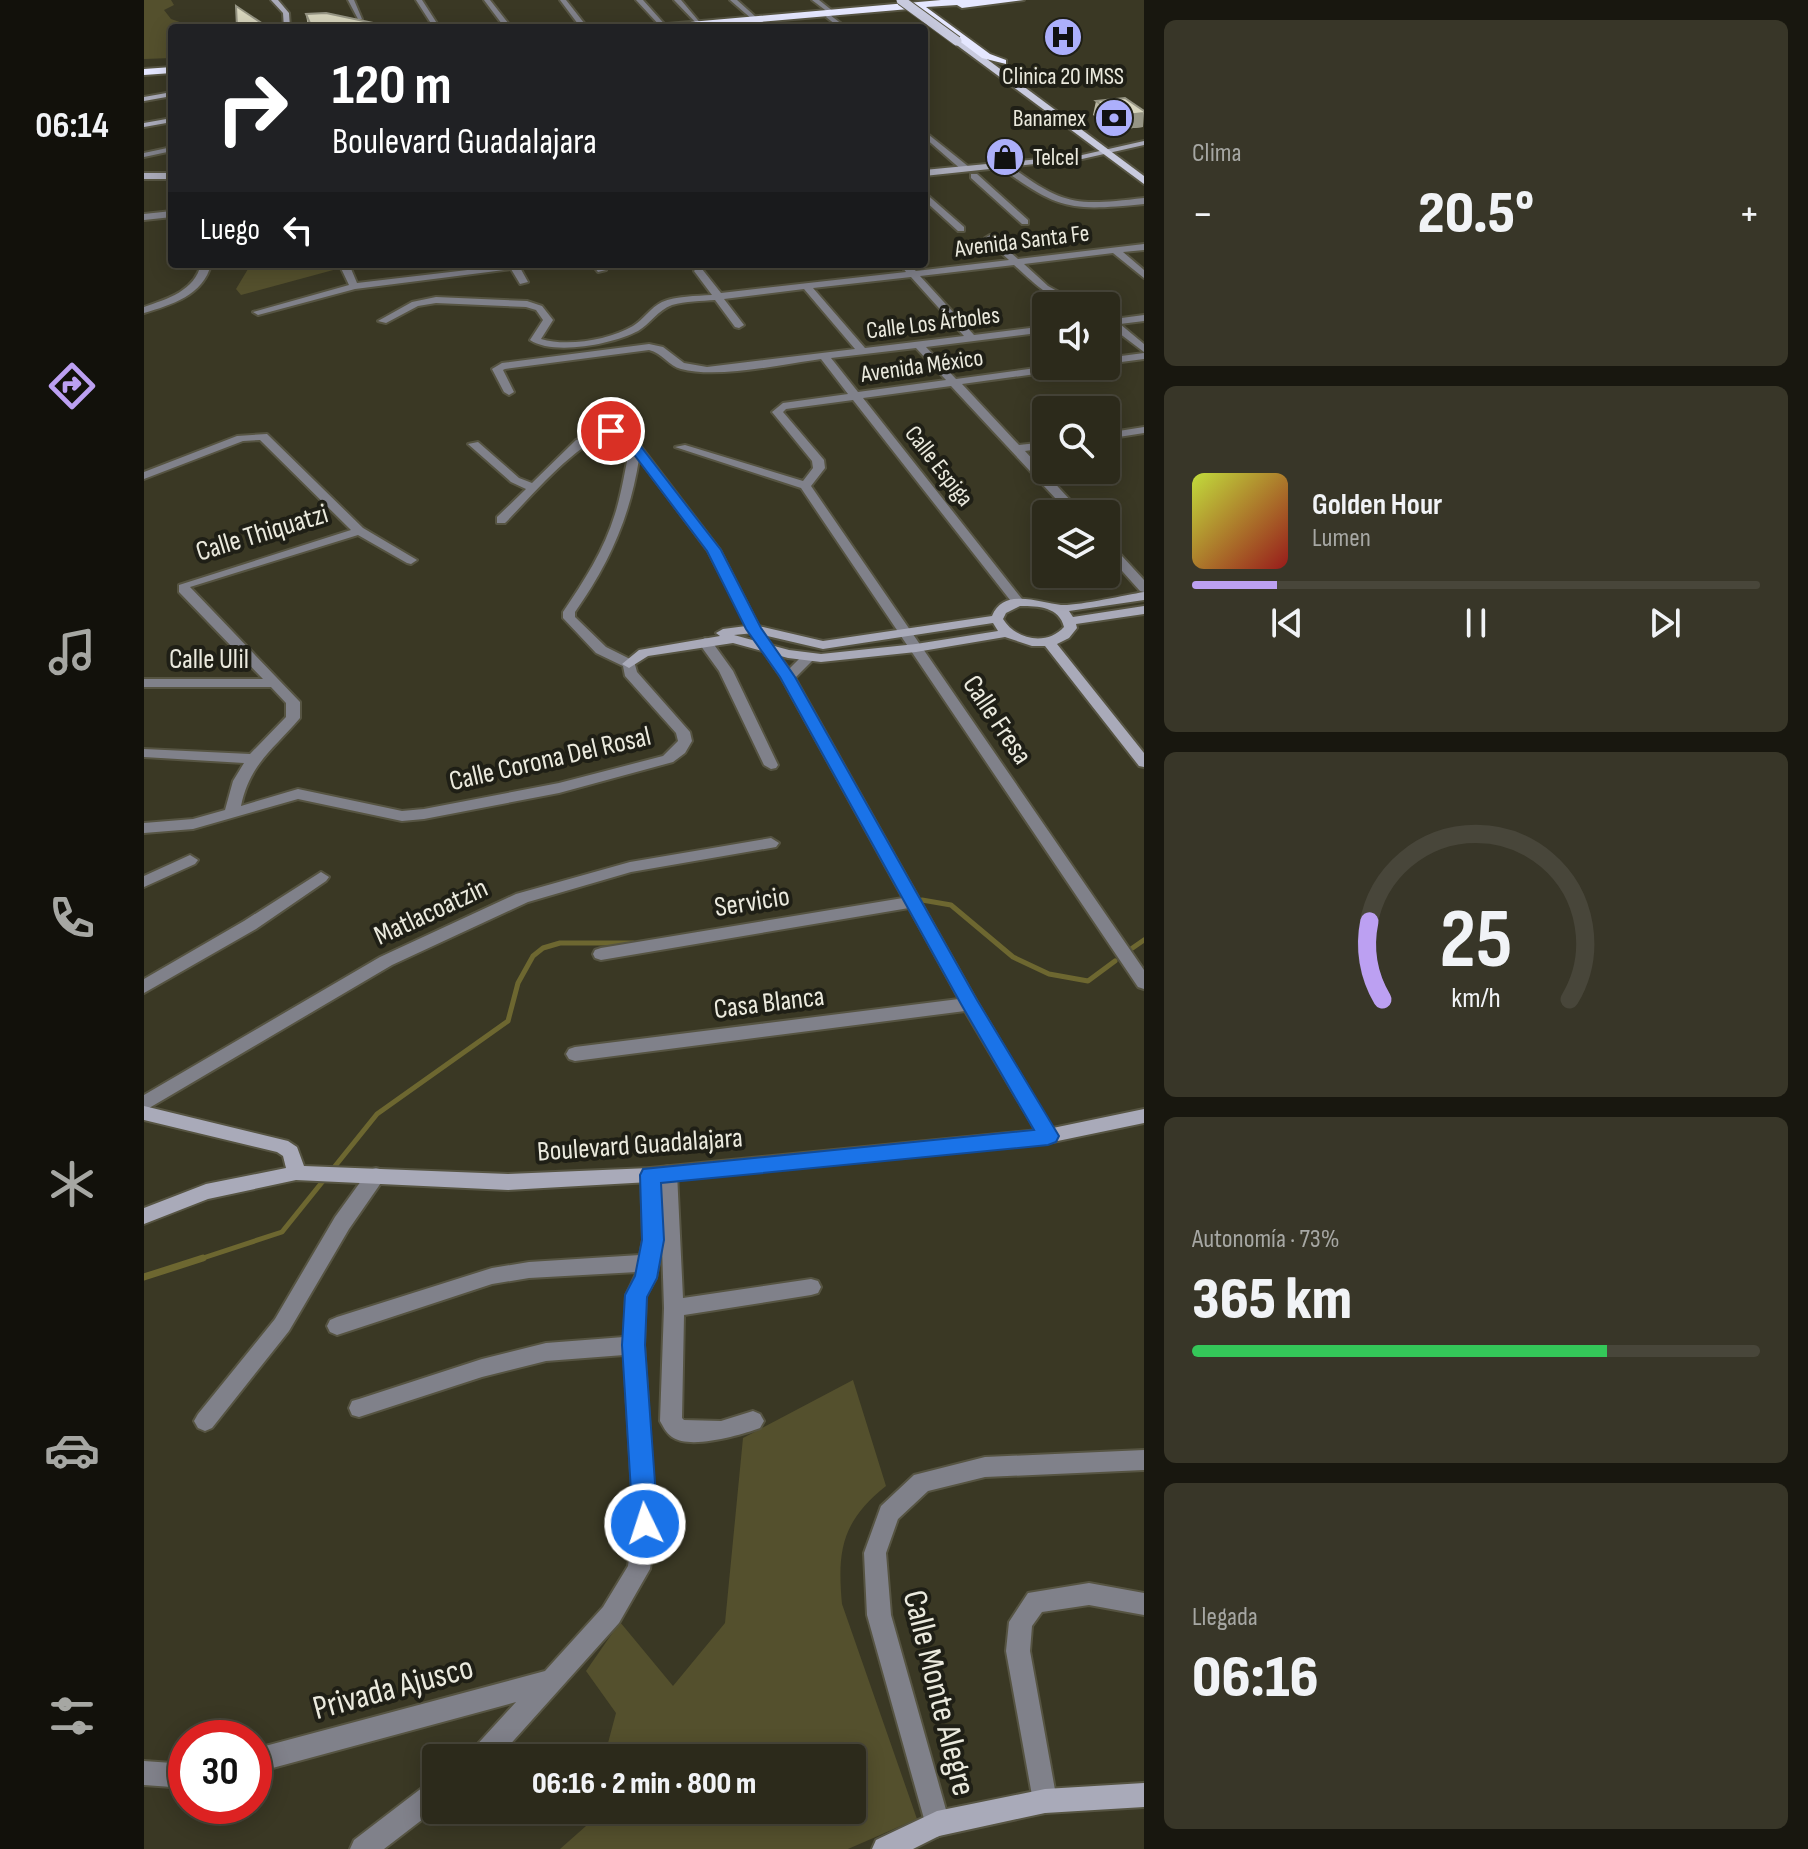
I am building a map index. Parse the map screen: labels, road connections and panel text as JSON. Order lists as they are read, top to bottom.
{
  "streets": {
    "street": [
      "Avenida Santa Fe",
      "Calle Los Árboles",
      "Avenida México",
      "Calle Espiga",
      "Calle Thiquatzi",
      "Calle Ulil",
      "Calle Fresa",
      "Calle Corona Del Rosal",
      "Servicio",
      "Matlacoatzin",
      "Casa Blanca",
      "Boulevard Guadalajara",
      "Privada Ajusco",
      "Calle Monte Alegre"
    ]
  },
  "crossings": [
    ["Calle Los Árboles", "Calle Espiga"],
    ["Avenida México", "Calle Espiga"],
    ["Avenida México", "Calle Fresa"],
    ["Calle Thiquatzi", "Calle Ulil"],
    ["Calle Thiquatzi", "Calle Corona Del Rosal"]
  ],
  "places": {
    "hospital": ["Clinica 20 IMSS"],
    "bank": ["Banamex"],
    "shop": ["Telcel"]
  },
  "page": {
    "tabs": "06:14",
    "tile": [
      "Clima",
      ["Autonomía · 73%", "365 km"],
      ["Llegada", "06:16"]
    ],
    "turn": ["120 m", "Boulevard Guadalajara"],
    "heat": ["−", "20.5°", "+"],
    "then": "Luego",
    "song": ["Golden Hour", "Lumen"],
    "limit": "30",
    "trip": "06:16 · 2 min · 800 m",
    "gauge": ["25", "km/h"]
  }
}
